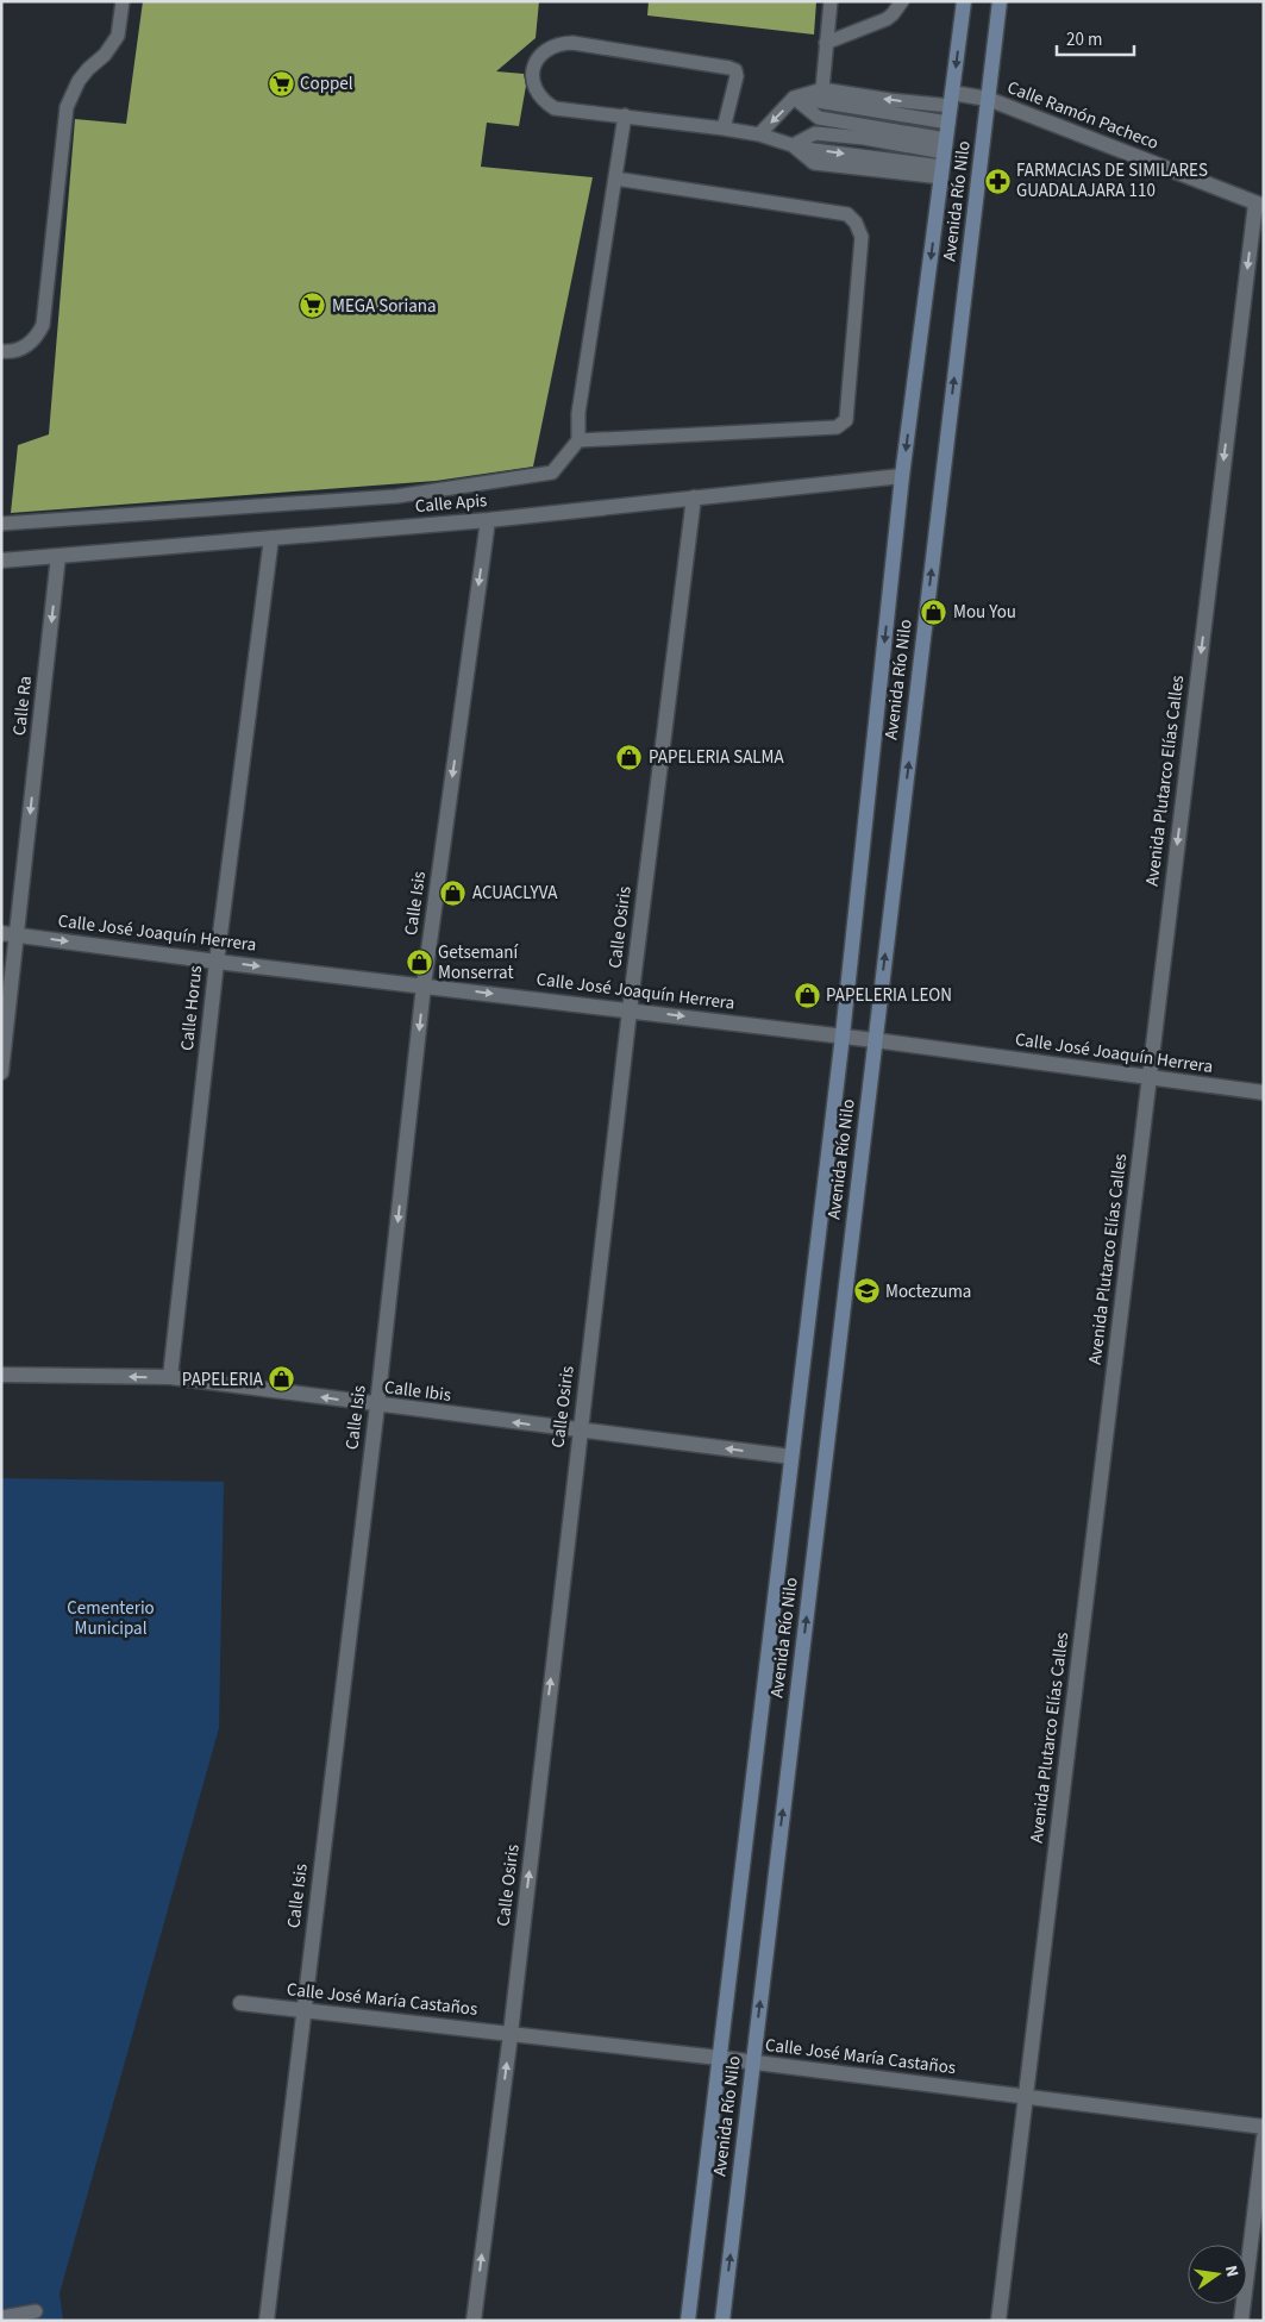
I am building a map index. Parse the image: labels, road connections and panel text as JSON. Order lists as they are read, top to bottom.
{
  "streets": {
    "main road": ["Avenida Río Nilo"],
    "street": [
      "Calle Ramón Pacheco",
      "Calle Apis",
      "Calle Ra",
      "Avenida Plutarco Elías Calles",
      "Calle Isis",
      "Calle Osiris",
      "Calle José Joaquín Herrera",
      "Calle Horus",
      "Calle Ibis",
      "Calle José María Castaños"
    ]
  },
  "crossings": [
    ["Calle Ramón Pacheco", "Avenida Río Nilo"],
    ["Calle Ramón Pacheco", "Avenida Plutarco Elías Calles"],
    ["Avenida Río Nilo", "Calle Apis"],
    ["Avenida Río Nilo", "Calle José Joaquín Herrera"],
    ["Avenida Río Nilo", "Calle Ibis"],
    ["Avenida Río Nilo", "Calle José María Castaños"],
    ["Calle Apis", "Calle Ra"],
    ["Calle Apis", "Calle Isis"],
    ["Calle Apis", "Calle Osiris"],
    ["Calle Apis", "Calle Horus"],
    ["Calle Ra", "Calle José Joaquín Herrera"],
    ["Avenida Plutarco Elías Calles", "Calle José Joaquín Herrera"],
    ["Avenida Plutarco Elías Calles", "Calle José María Castaños"],
    ["Calle Isis", "Calle José Joaquín Herrera"],
    ["Calle Isis", "Calle Ibis"],
    ["Calle Isis", "Calle José María Castaños"],
    ["Calle Osiris", "Calle José Joaquín Herrera"],
    ["Calle Osiris", "Calle Ibis"],
    ["Calle Osiris", "Calle José María Castaños"],
    ["Calle José Joaquín Herrera", "Calle Horus"],
    ["Calle Horus", "Calle Ibis"]
  ],
  "one_way": [
    "Calle Ra",
    "Avenida Plutarco Elías Calles",
    "Calle Isis",
    "Calle Osiris",
    "Calle José Joaquín Herrera",
    "Calle Ibis"
  ],
  "parks": ["Cementerio Municipal"],
  "places": {
    "supermarket": ["Coppel", "MEGA Soriana"],
    "pharmacy": ["FARMACIAS DE SIMILARES GUADALAJARA 110"],
    "shop": [
      "Mou You",
      "PAPELERIA SALMA",
      "ACUACLYVA",
      "Getsemaní Monserrat",
      "PAPELERIA LEON",
      "PAPELERIA"
    ],
    "school or university": ["Moctezuma"]
  },
  "scale_bar": "20 m",
  "north": "right"
}
